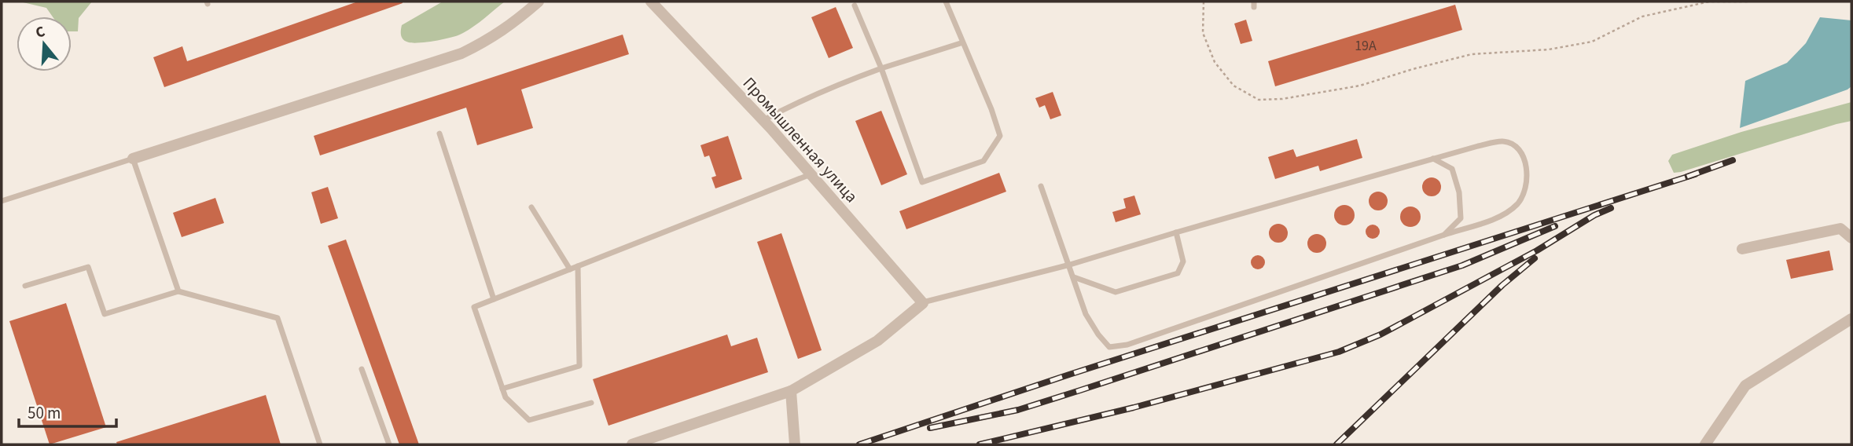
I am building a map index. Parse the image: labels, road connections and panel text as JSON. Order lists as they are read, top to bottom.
{
  "streets": {
    "street": ["Промышленная улица"]
  },
  "house_numbers": ["19А"],
  "scale_bar": "50 m",
  "north": "top"
}
